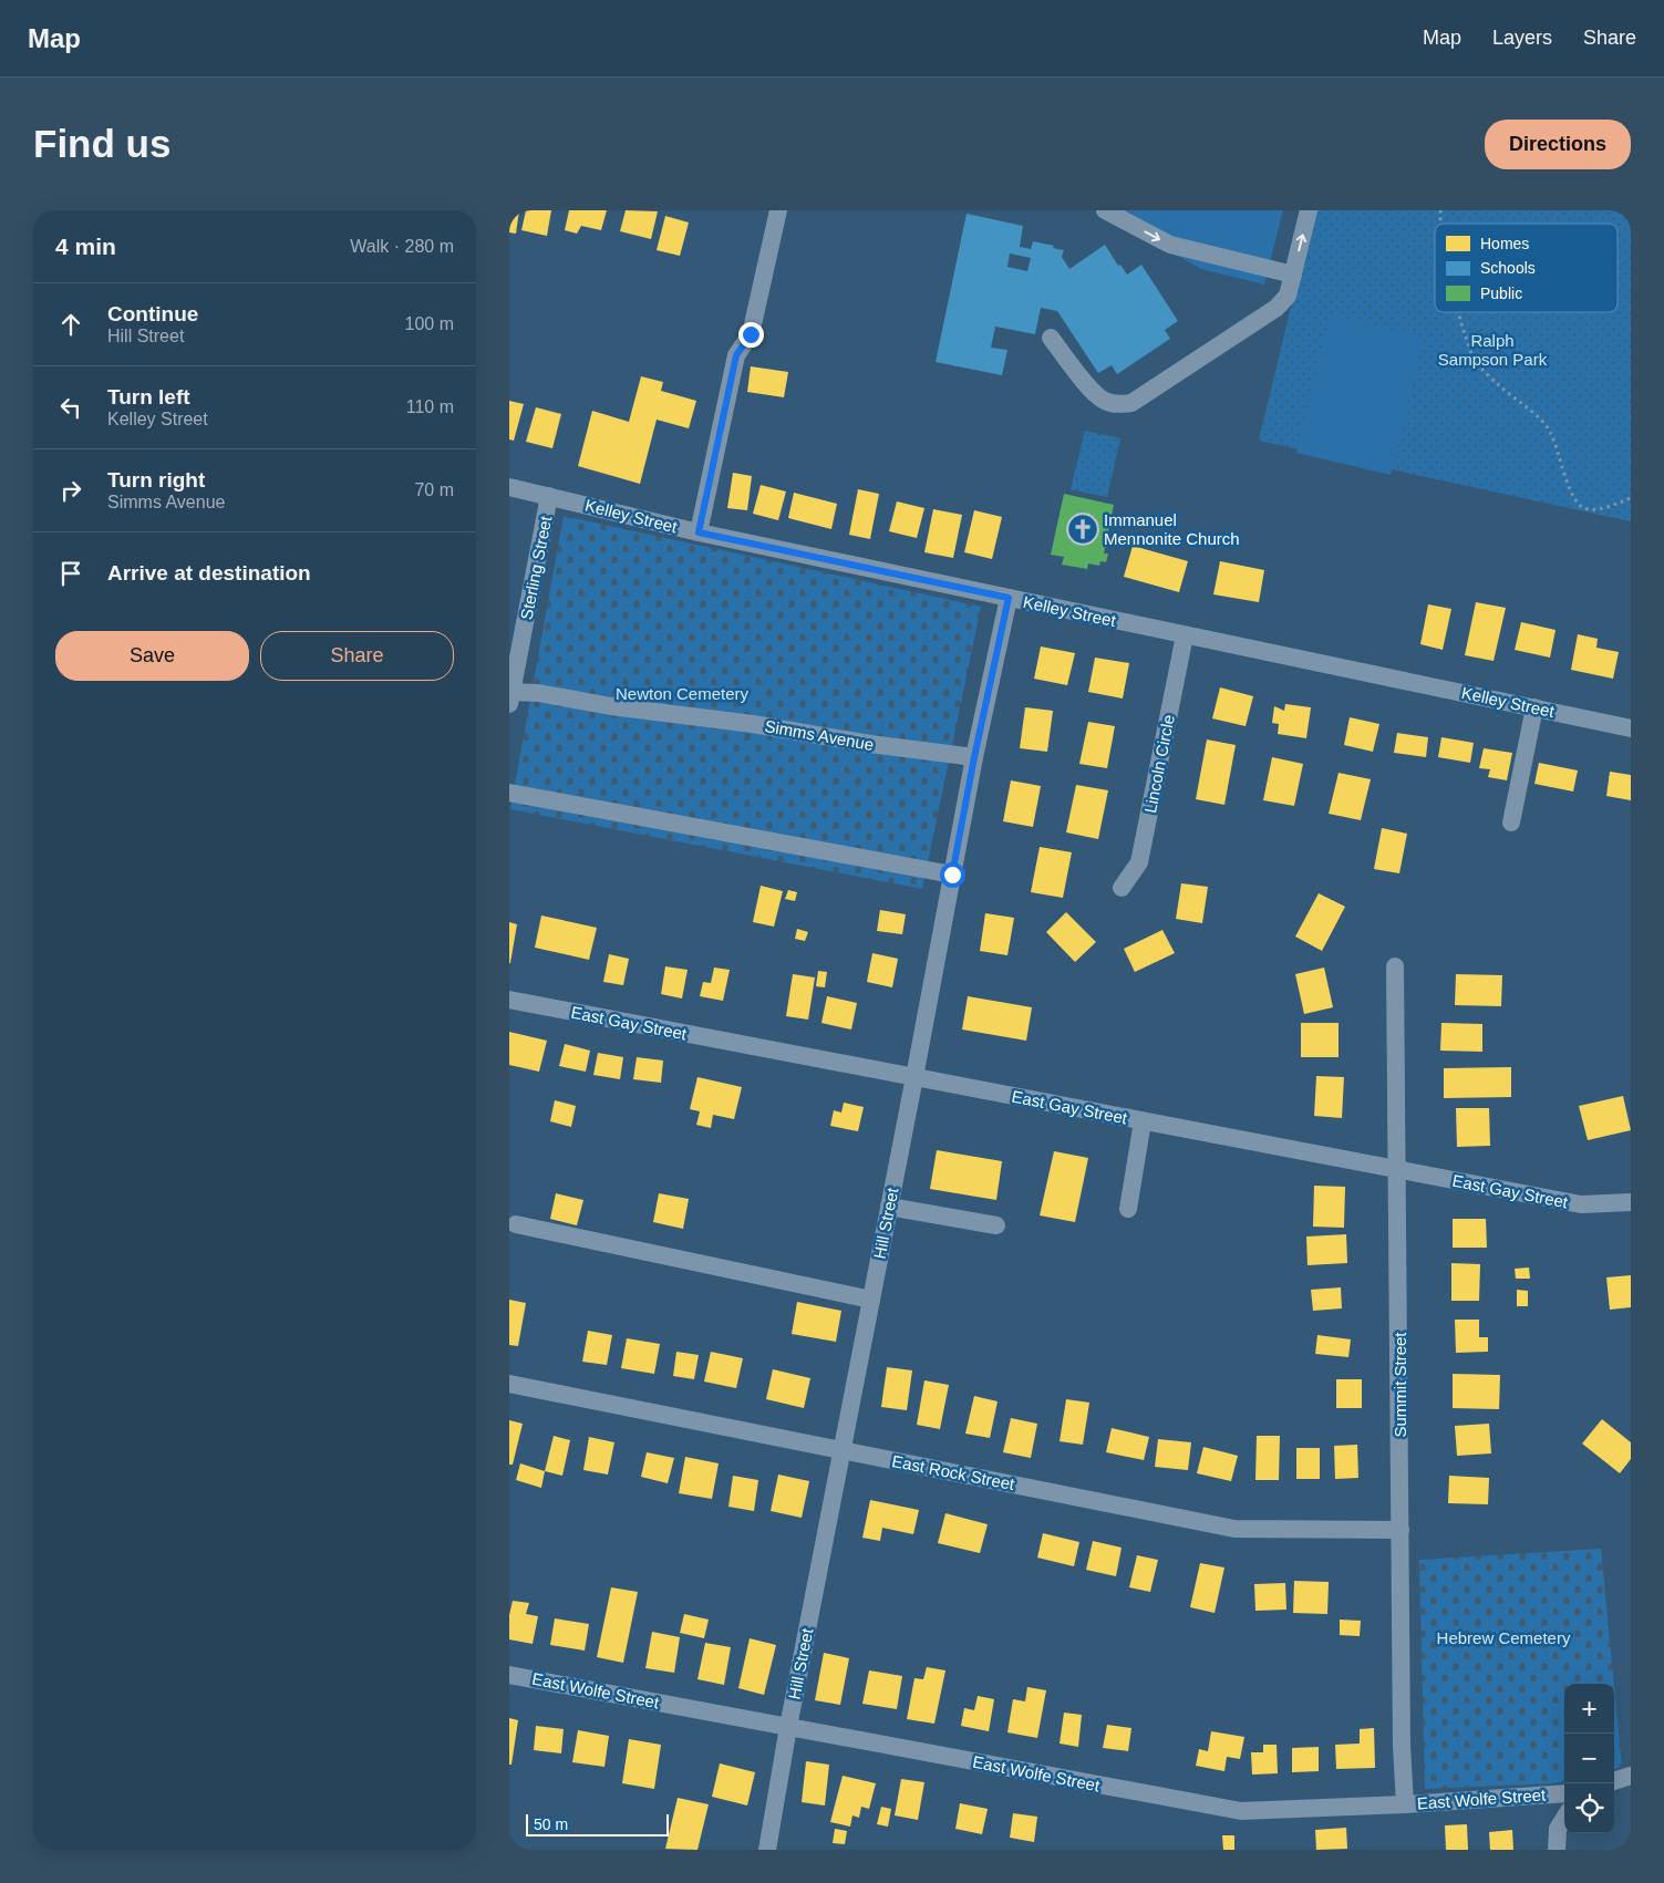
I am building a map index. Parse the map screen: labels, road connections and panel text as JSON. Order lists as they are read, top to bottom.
{
  "streets": {
    "street": [
      "Kelley Street",
      "Sterling Street",
      "Simms Avenue",
      "Lincoln Circle",
      "East Gay Street",
      "Hill Street",
      "Summit Street",
      "East Rock Street",
      "East Wolfe Street"
    ]
  },
  "crossings": [
    ["Kelley Street", "Sterling Street"],
    ["Kelley Street", "Lincoln Circle"],
    ["Kelley Street", "Hill Street"],
    ["Sterling Street", "Simms Avenue"],
    ["Simms Avenue", "Hill Street"],
    ["East Gay Street", "Hill Street"],
    ["East Gay Street", "Summit Street"],
    ["Hill Street", "East Rock Street"],
    ["Hill Street", "East Wolfe Street"],
    ["Summit Street", "East Rock Street"],
    ["Summit Street", "East Wolfe Street"]
  ],
  "parks": ["Ralph Sampson Park", "Newton Cemetery", "Hebrew Cemetery"],
  "places": {
    "church": ["Immanuel Mennonite Church"]
  },
  "legend": ["Homes", "Schools", "Public"],
  "scale_bar": "50 m",
  "page": {
    "header": "Map",
    "nav": ["Map", "Layers", "Share"],
    "buttons": [
      "Directions",
      ["Save", "Share"]
    ],
    "title": "Find us",
    "heading": ["4 min", "Walk · 280 m"],
    "list": [
      ["Continue", "Hill Street", "100 m"],
      ["Turn left", "Kelley Street", "110 m"],
      ["Turn right", "Simms Avenue", "70 m"],
      "Arrive at destination"
    ],
    "map_buttons": ["+", "−"],
    "scale": "50 m"
  }
}
